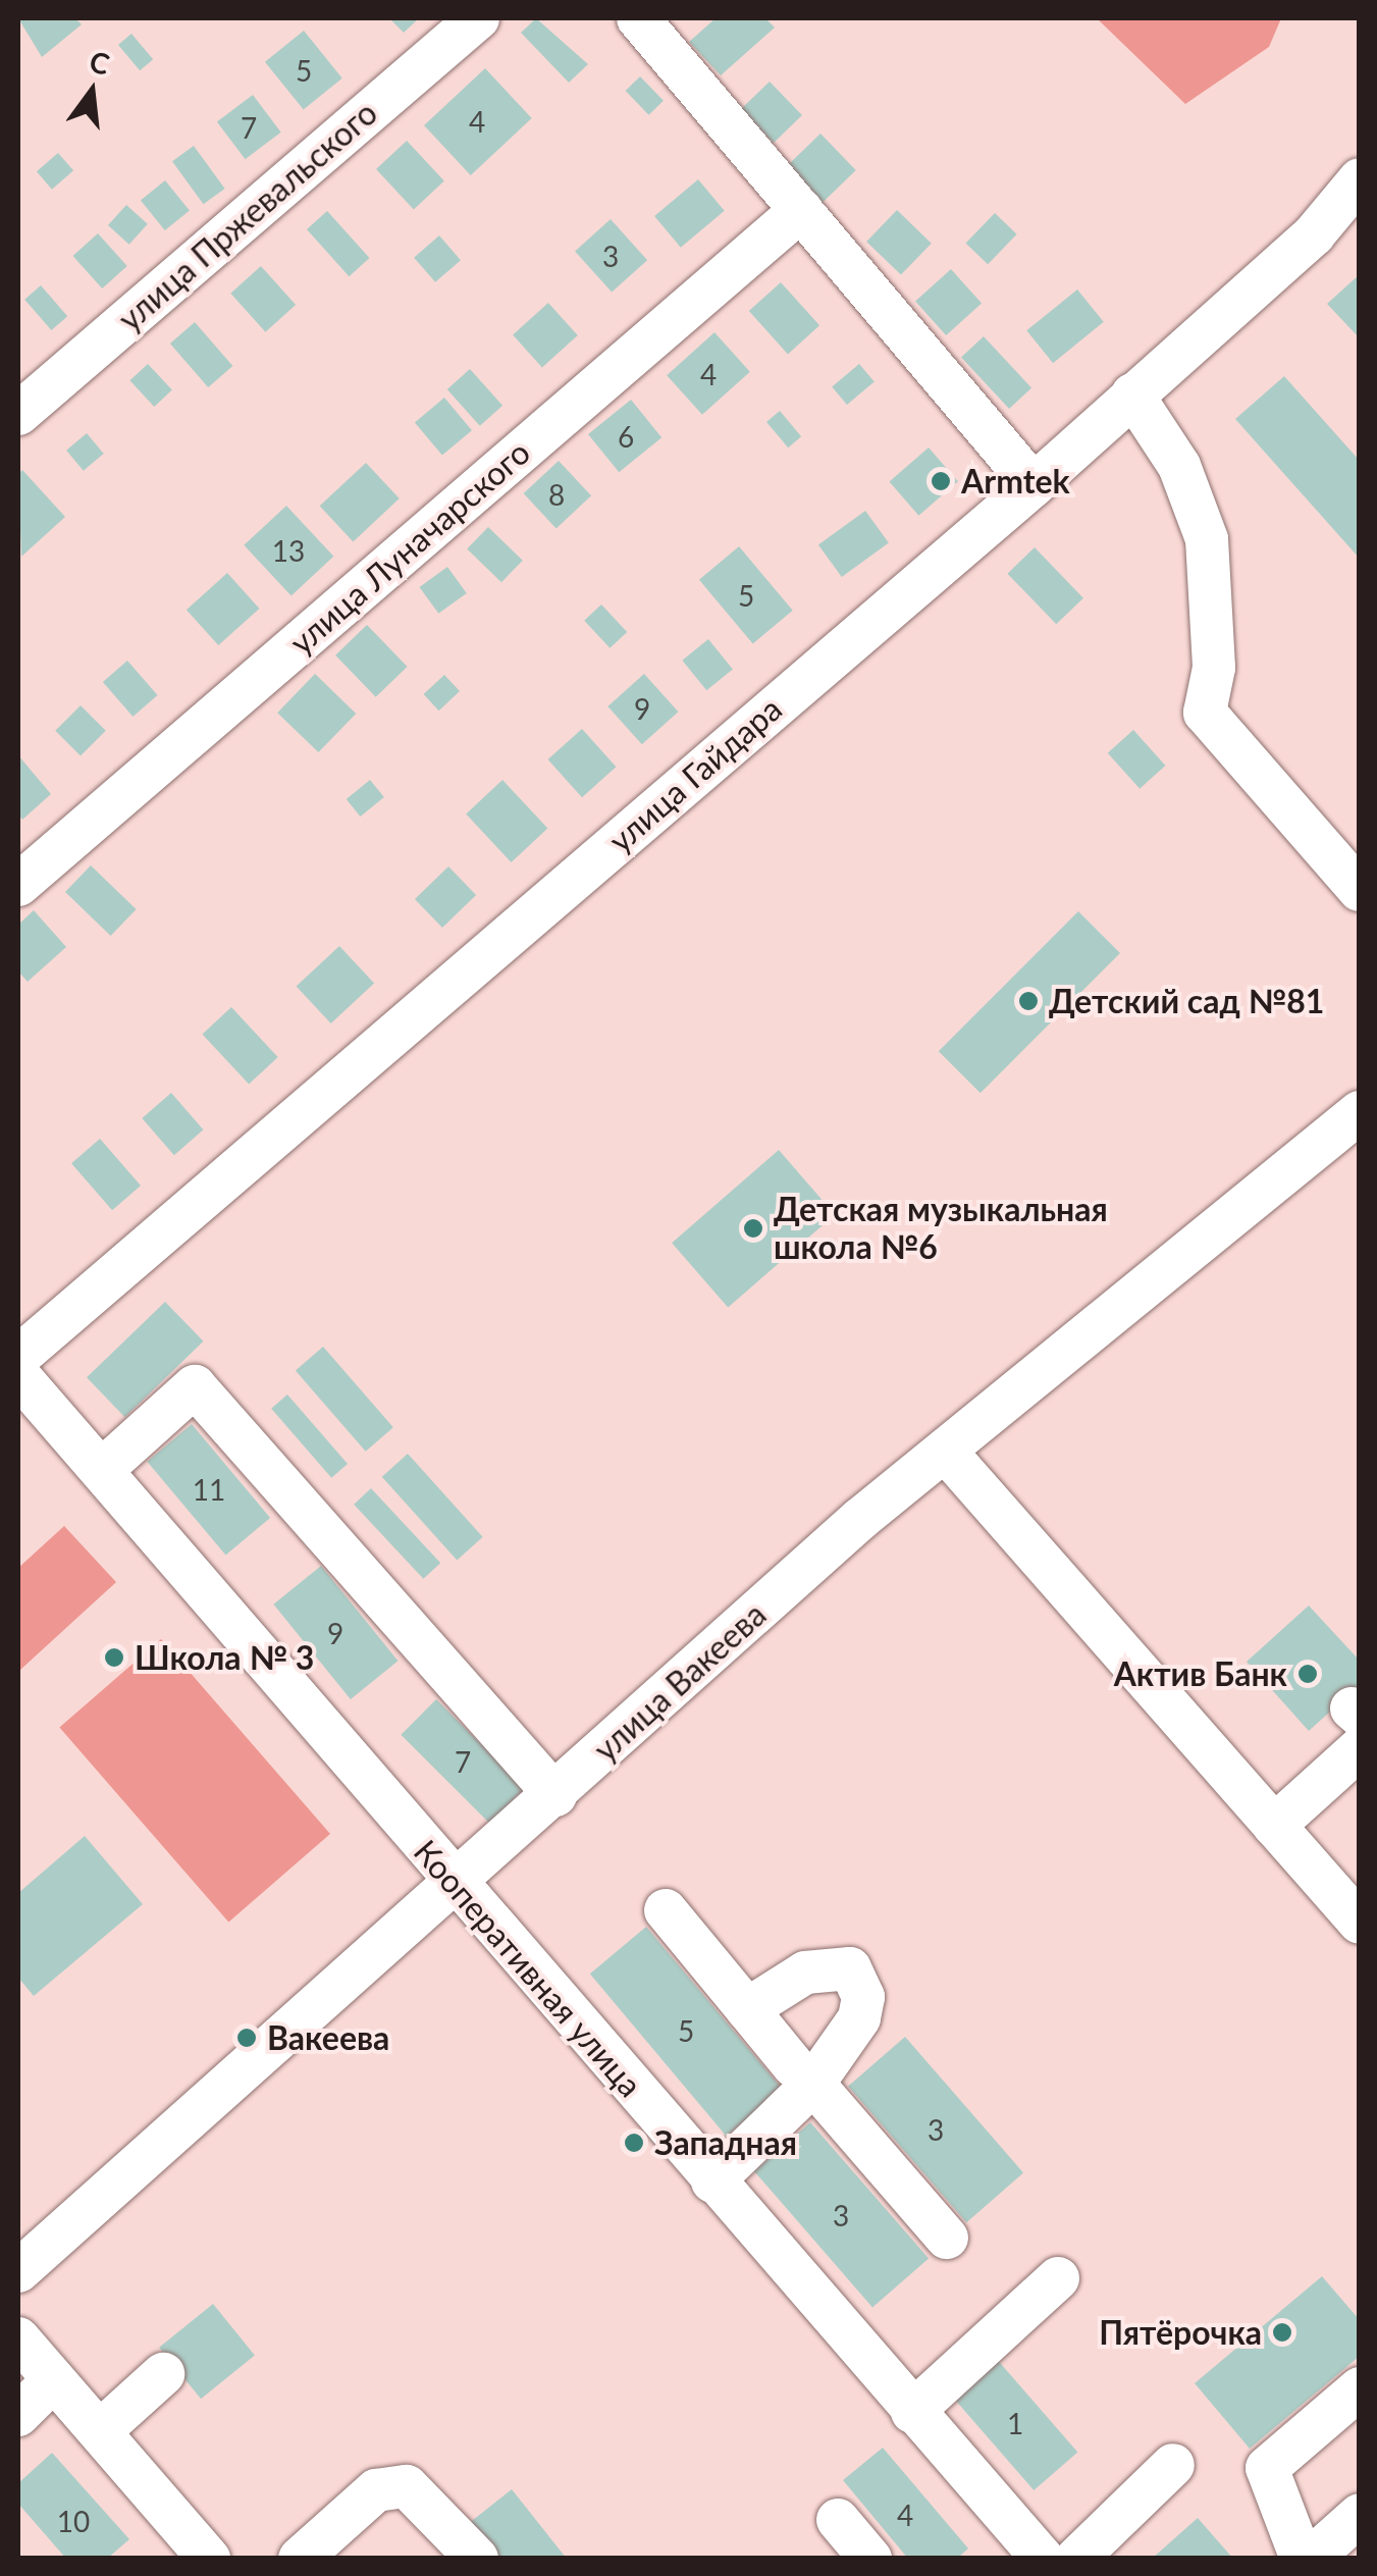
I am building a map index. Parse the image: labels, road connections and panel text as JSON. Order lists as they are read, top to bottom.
{
  "streets": {
    "street": [
      "улица Пржевальского",
      "улица Луначарского",
      "улица Гайдара",
      "улица Вакеева",
      "Кооперативная улица"
    ]
  },
  "crossings": [
    ["улица Вакеева", "Кооперативная улица"]
  ],
  "places": [
    "Armtek",
    "Детский сад №81",
    "Детская музыкальная школа №6",
    "Школа № 3",
    "Актив Банк",
    "Вакеева",
    "Западная",
    "Пятёрочка"
  ],
  "house_numbers": [
    "5",
    "4",
    "7",
    "3",
    "4",
    "6",
    "8",
    "13",
    "5",
    "9",
    "11",
    "9",
    "7",
    "5",
    "3",
    "3",
    "1",
    "4",
    "10"
  ],
  "north": "top"
}
